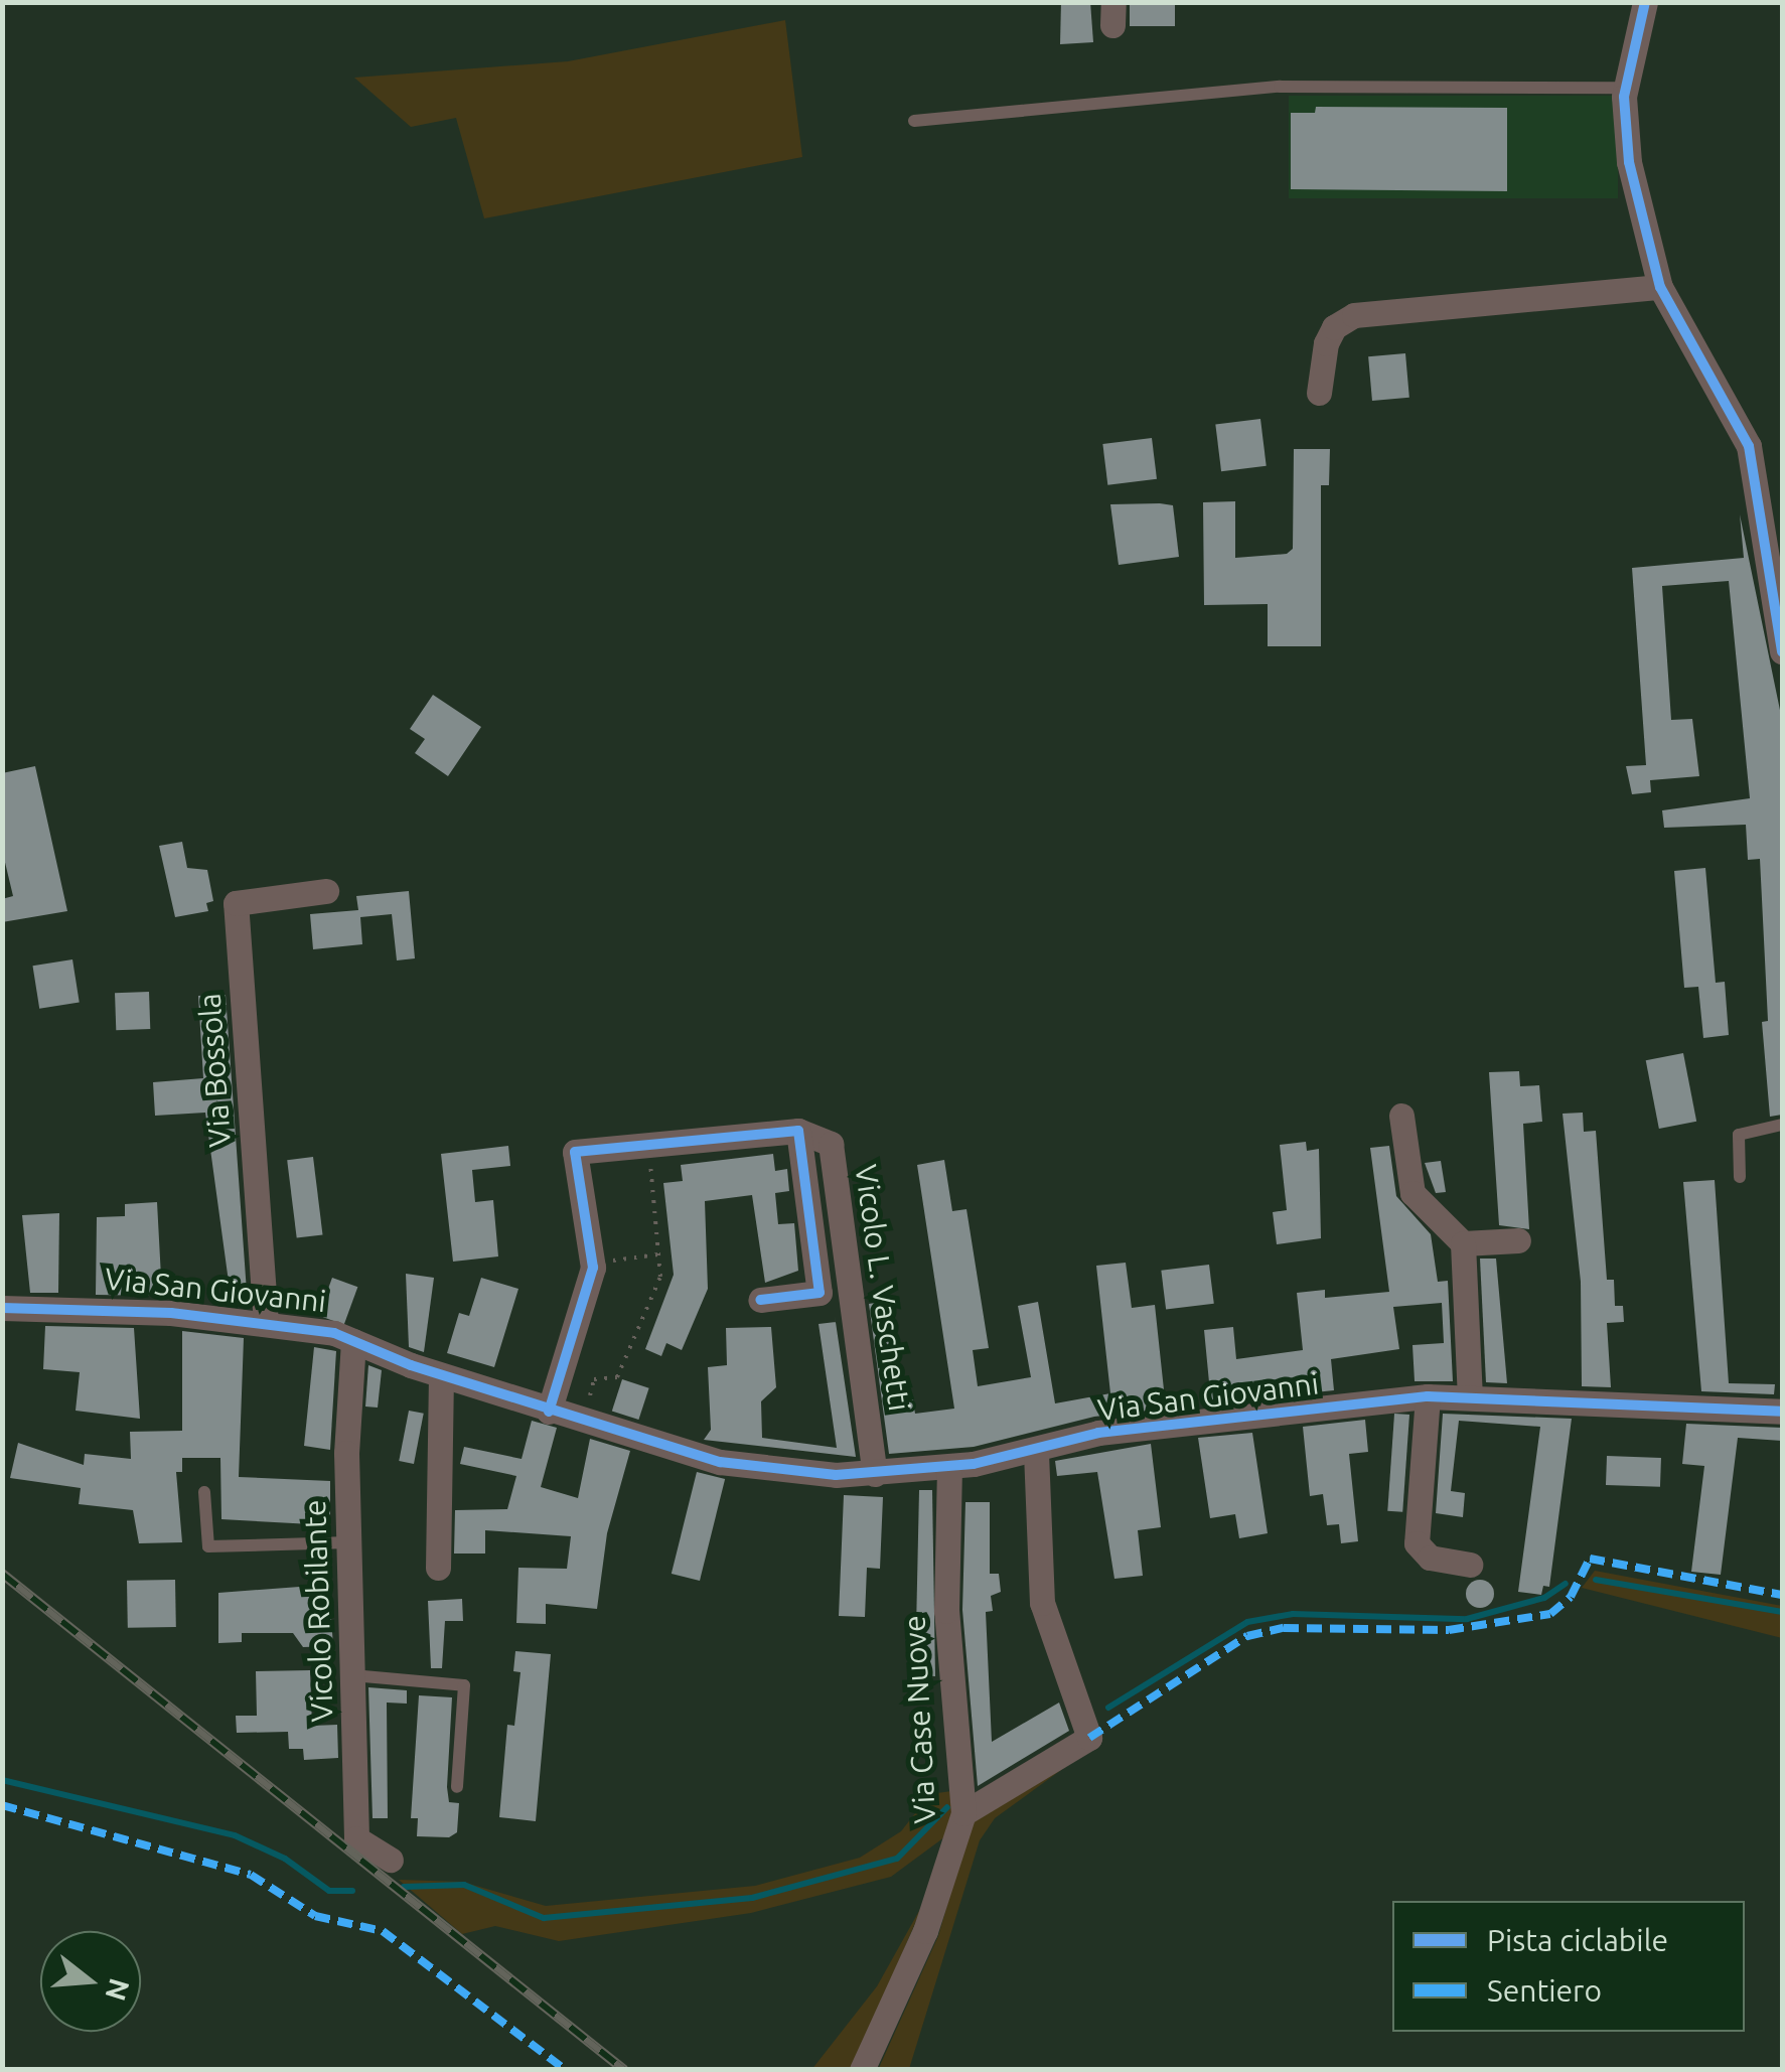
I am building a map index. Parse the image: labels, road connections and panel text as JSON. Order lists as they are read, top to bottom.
{
  "streets": {
    "street": [
      "Via Bossola",
      "Vicolo L. Vaschetti",
      "Via San Giovanni",
      "Vicolo Robilante",
      "Via Case Nuove"
    ]
  },
  "crossings": [
    ["Via Bossola", "Via San Giovanni"],
    ["Vicolo L. Vaschetti", "Via San Giovanni"],
    ["Via San Giovanni", "Vicolo Robilante"],
    ["Via San Giovanni", "Via Case Nuove"]
  ],
  "legend": ["Pista ciclabile", "Sentiero"],
  "north": "right"
}
